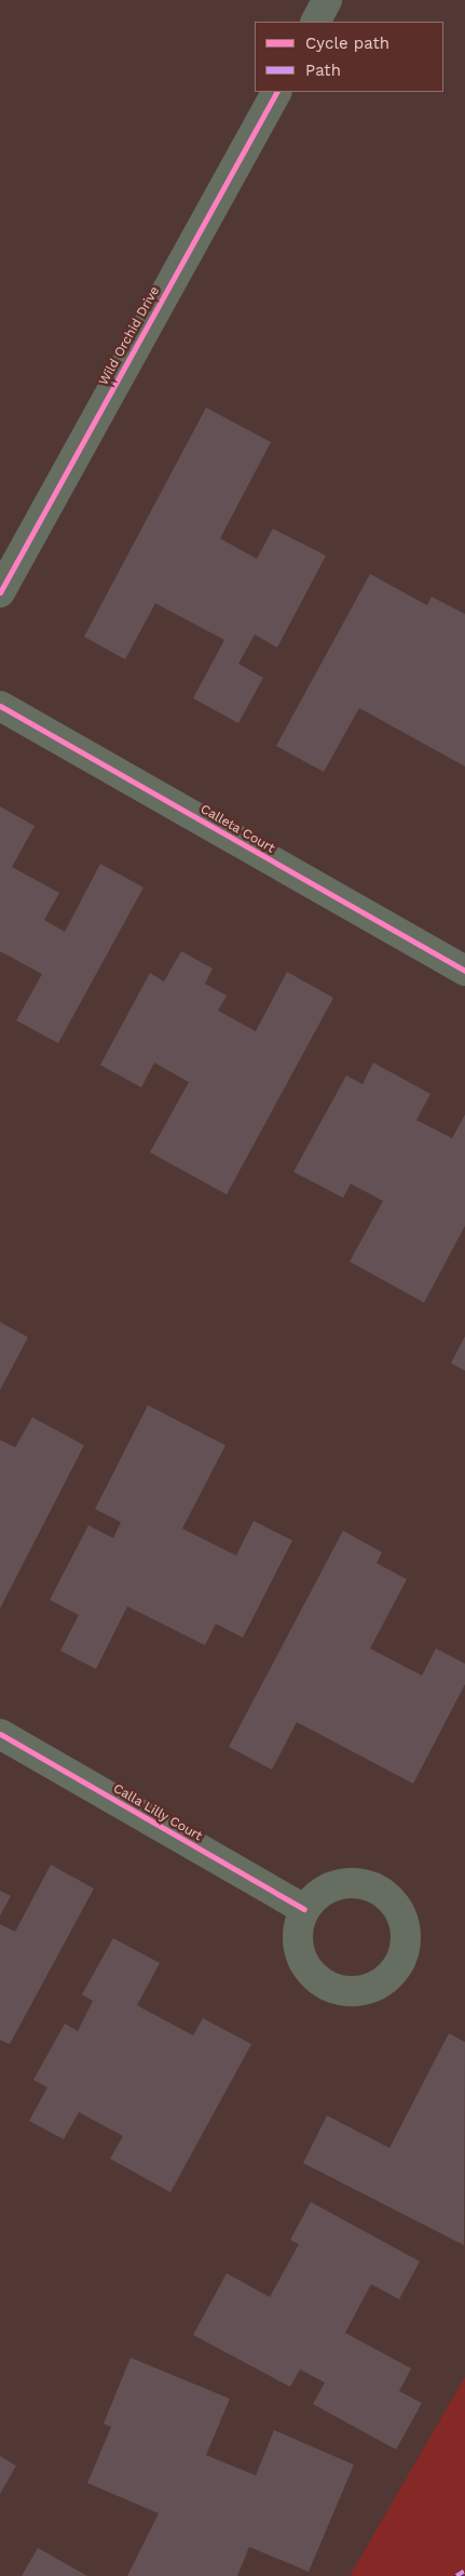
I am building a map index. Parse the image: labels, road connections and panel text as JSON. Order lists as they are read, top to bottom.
{
  "streets": {
    "street": ["Wild Orchid Drive", "Calleta Court", "Calla Lilly Court"]
  },
  "legend": ["Cycle path", "Path"]
}
